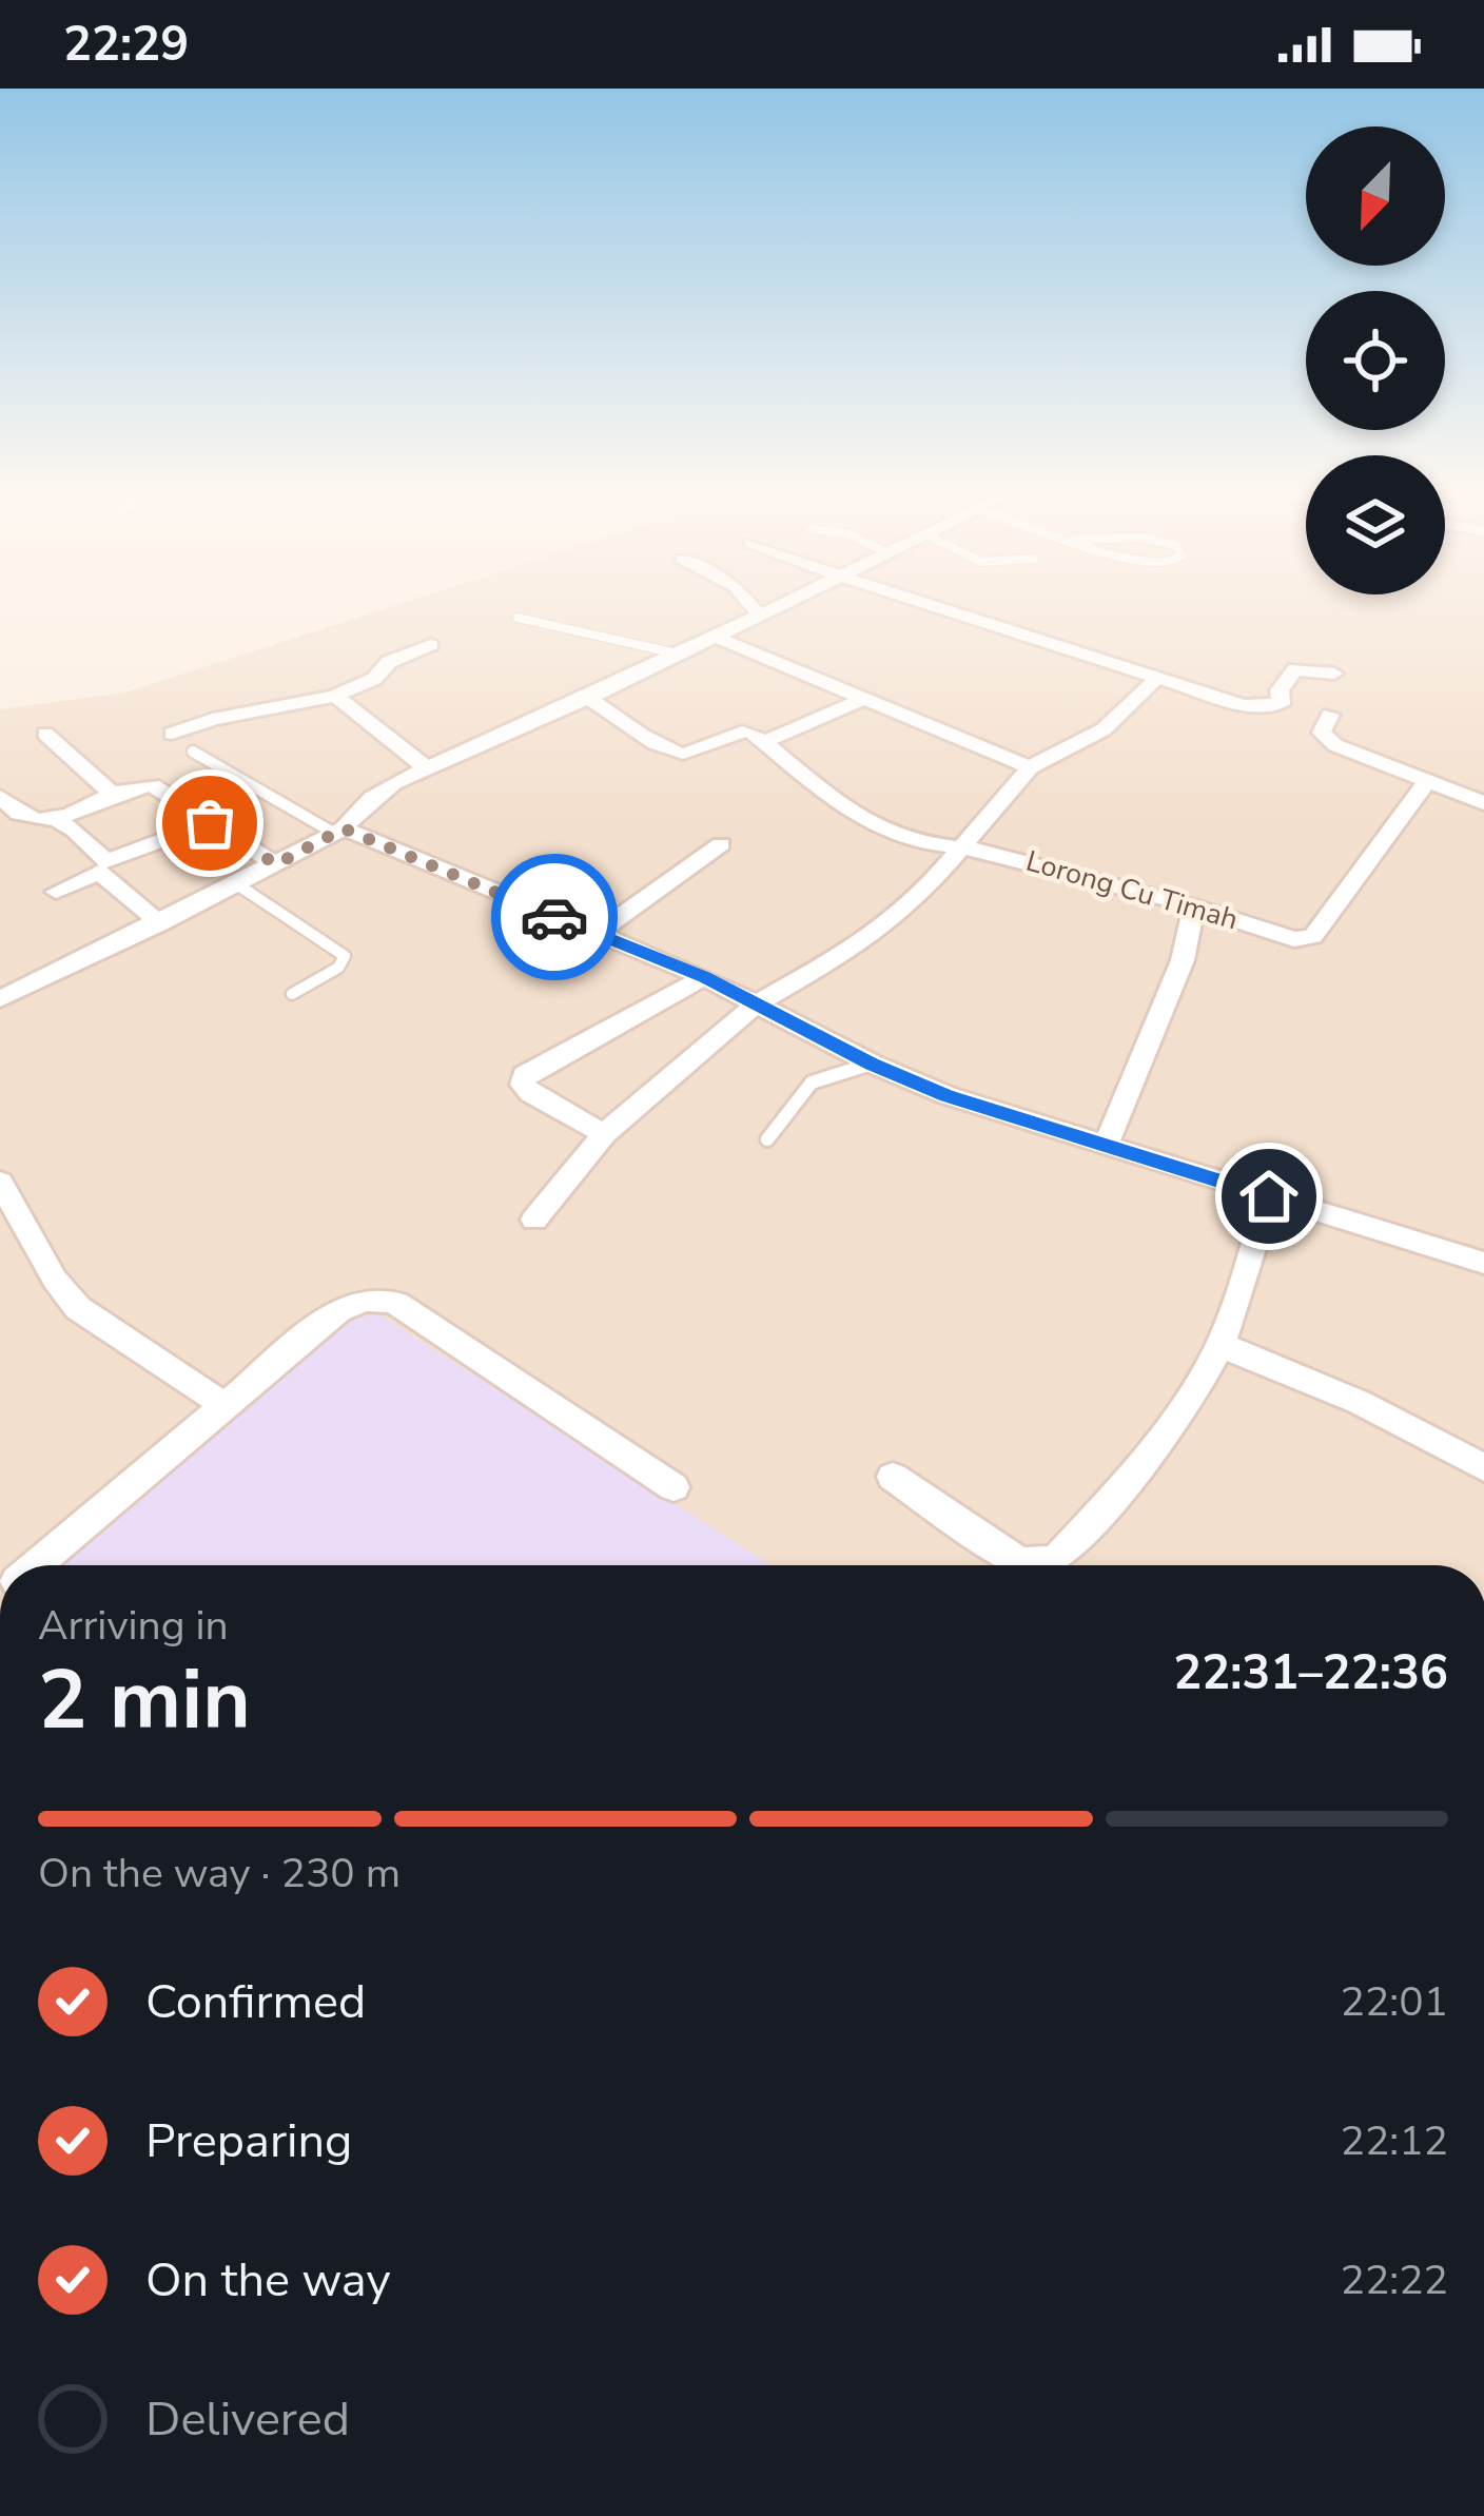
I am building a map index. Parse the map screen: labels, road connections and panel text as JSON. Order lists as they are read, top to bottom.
{
  "streets": {
    "street": ["Lorong Cu Timah"]
  },
  "north": "bottom left",
  "page": {
    "status": "22:29",
    "heading": ["2 min", "Arriving in", "22:31–22:36"],
    "bar": "On the way · 230 m",
    "list": [
      ["Confirmed", "22:01"],
      ["Preparing", "22:12"],
      ["On the way", "22:22"],
      "Delivered"
    ]
  }
}
